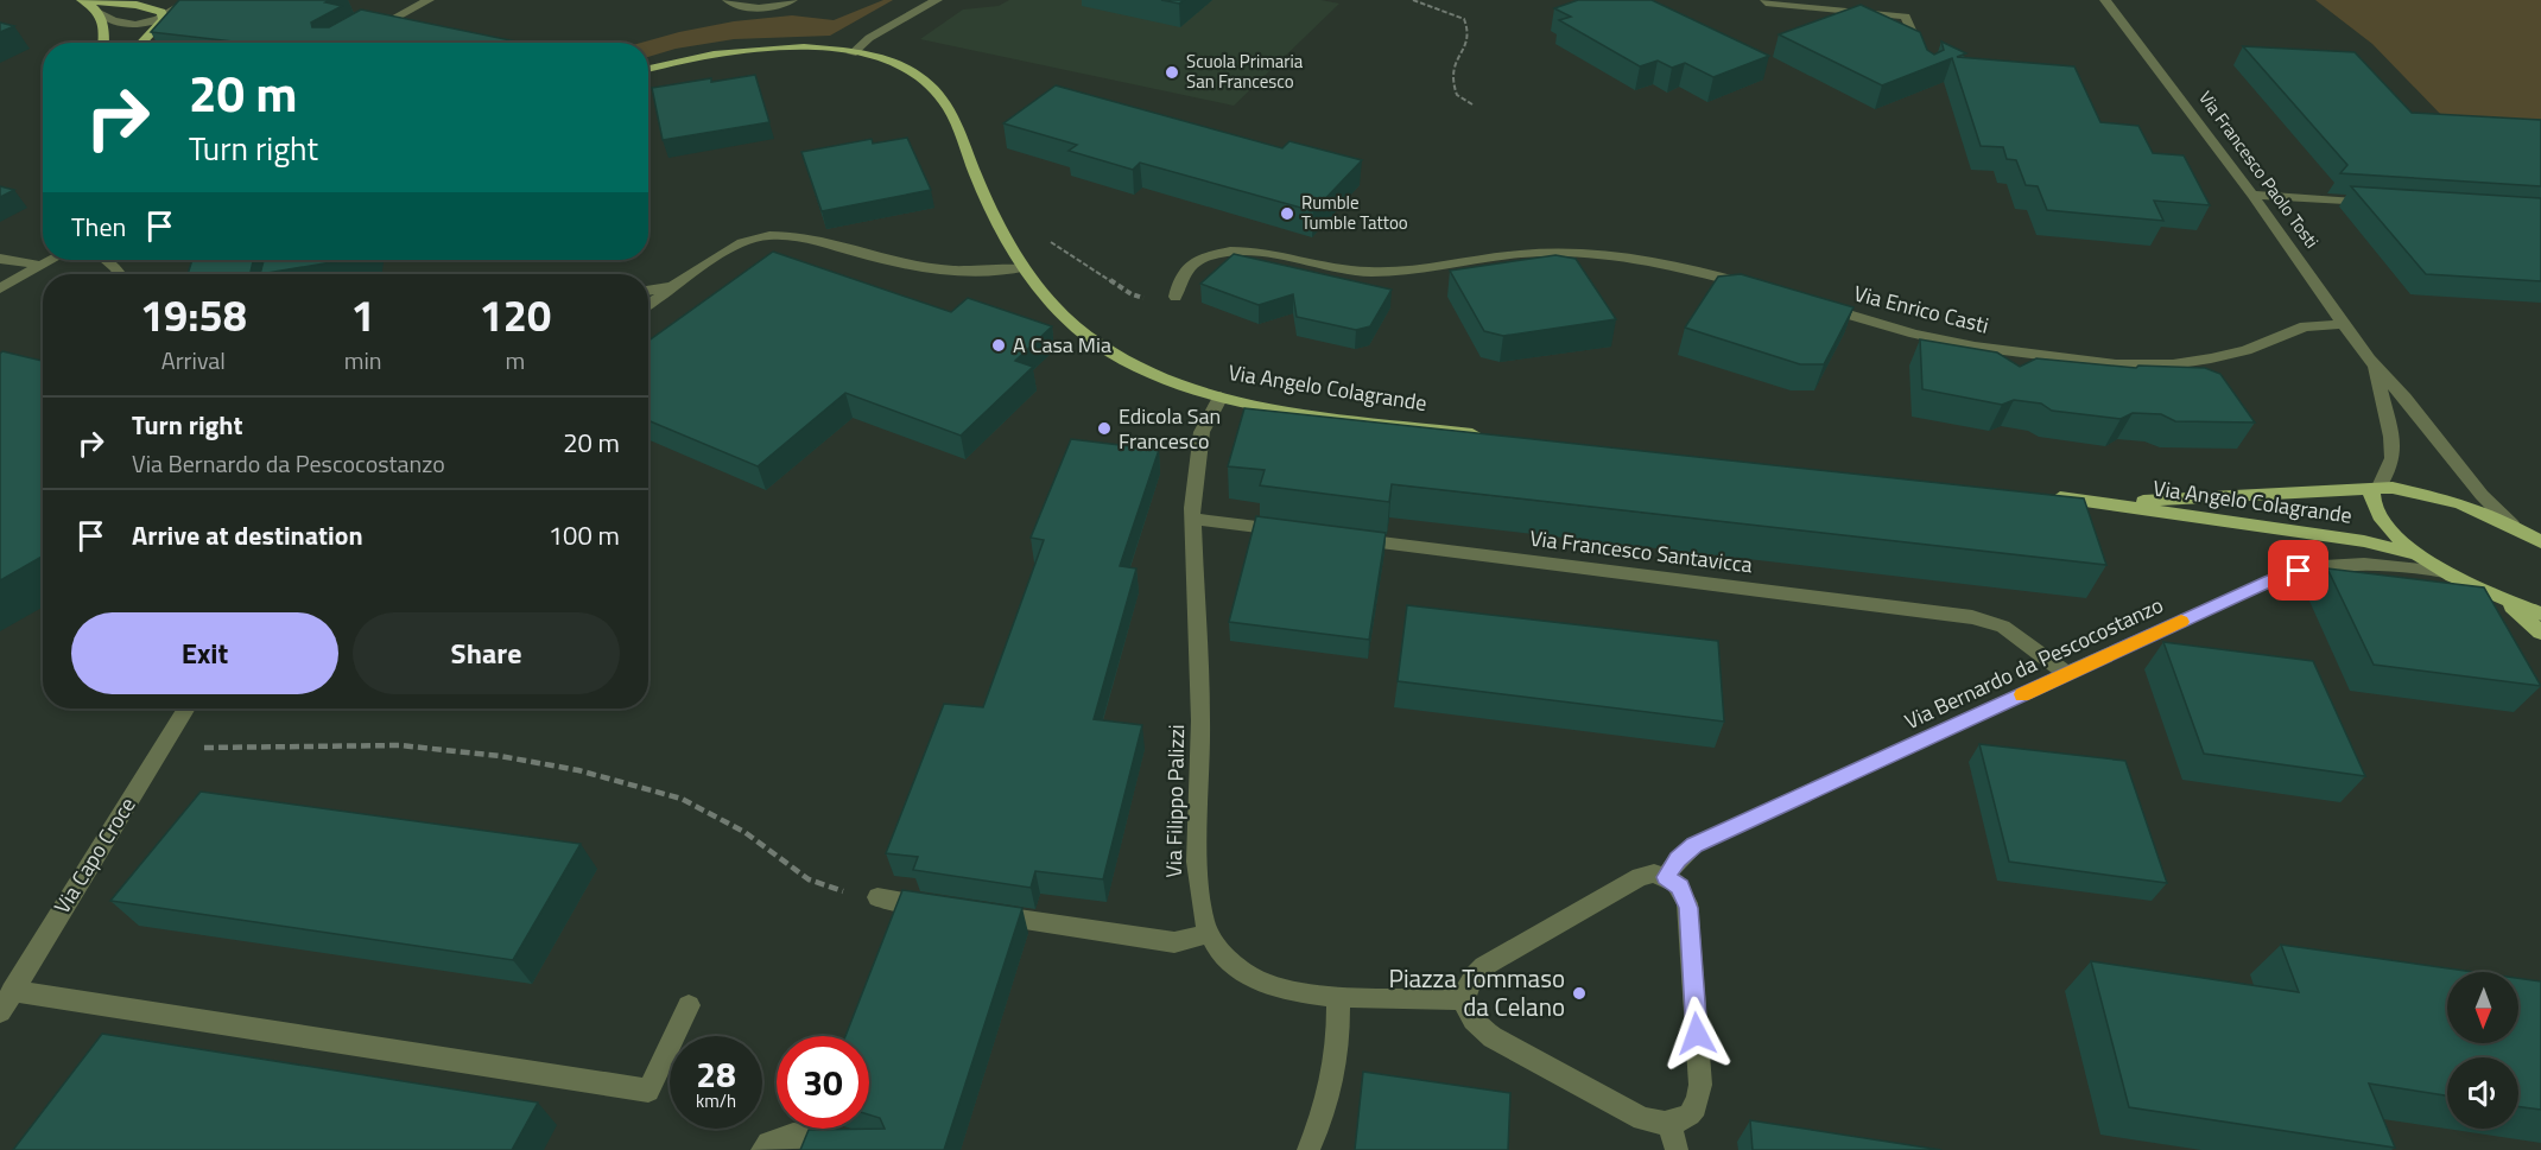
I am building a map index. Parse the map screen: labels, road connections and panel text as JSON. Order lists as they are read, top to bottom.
{
  "streets": {
    "main road": ["Via Angelo Colagrande"],
    "street": [
      "Via Francesco Paolo Tosti",
      "Via Enrico Casti",
      "Via Francesco Santavicca",
      "Via Bernardo da Pescocostanzo",
      "Via Filippo Palizzi",
      "Via Capo Croce"
    ]
  },
  "crossings": [
    ["Via Francesco Paolo Tosti", "Via Enrico Casti"],
    ["Via Francesco Paolo Tosti", "Via Angelo Colagrande"],
    ["Via Angelo Colagrande", "Via Filippo Palizzi"],
    ["Via Francesco Santavicca", "Via Bernardo da Pescocostanzo"]
  ],
  "places": [
    "Scuola Primaria San Francesco",
    "Rumble Tumble Tattoo",
    "A Casa Mia",
    "Edicola San Francesco",
    "Piazza Tommaso da Celano"
  ],
  "north": "bottom",
  "page": {
    "turn": ["20 m", "Turn right"],
    "then": "Then",
    "eta": [
      "19:58",
      "Arrival",
      "1",
      "min",
      "120",
      "m"
    ],
    "list": [
      {
        "name": "Turn right",
        "note": "Via Bernardo da Pescocostanzo",
        "value": "20 m"
      },
      {
        "name": "Arrive at destination",
        "value": "100 m"
      }
    ],
    "buttons": ["Exit", "Share"],
    "speed": "28 km/h",
    "limit": "30"
  }
}
